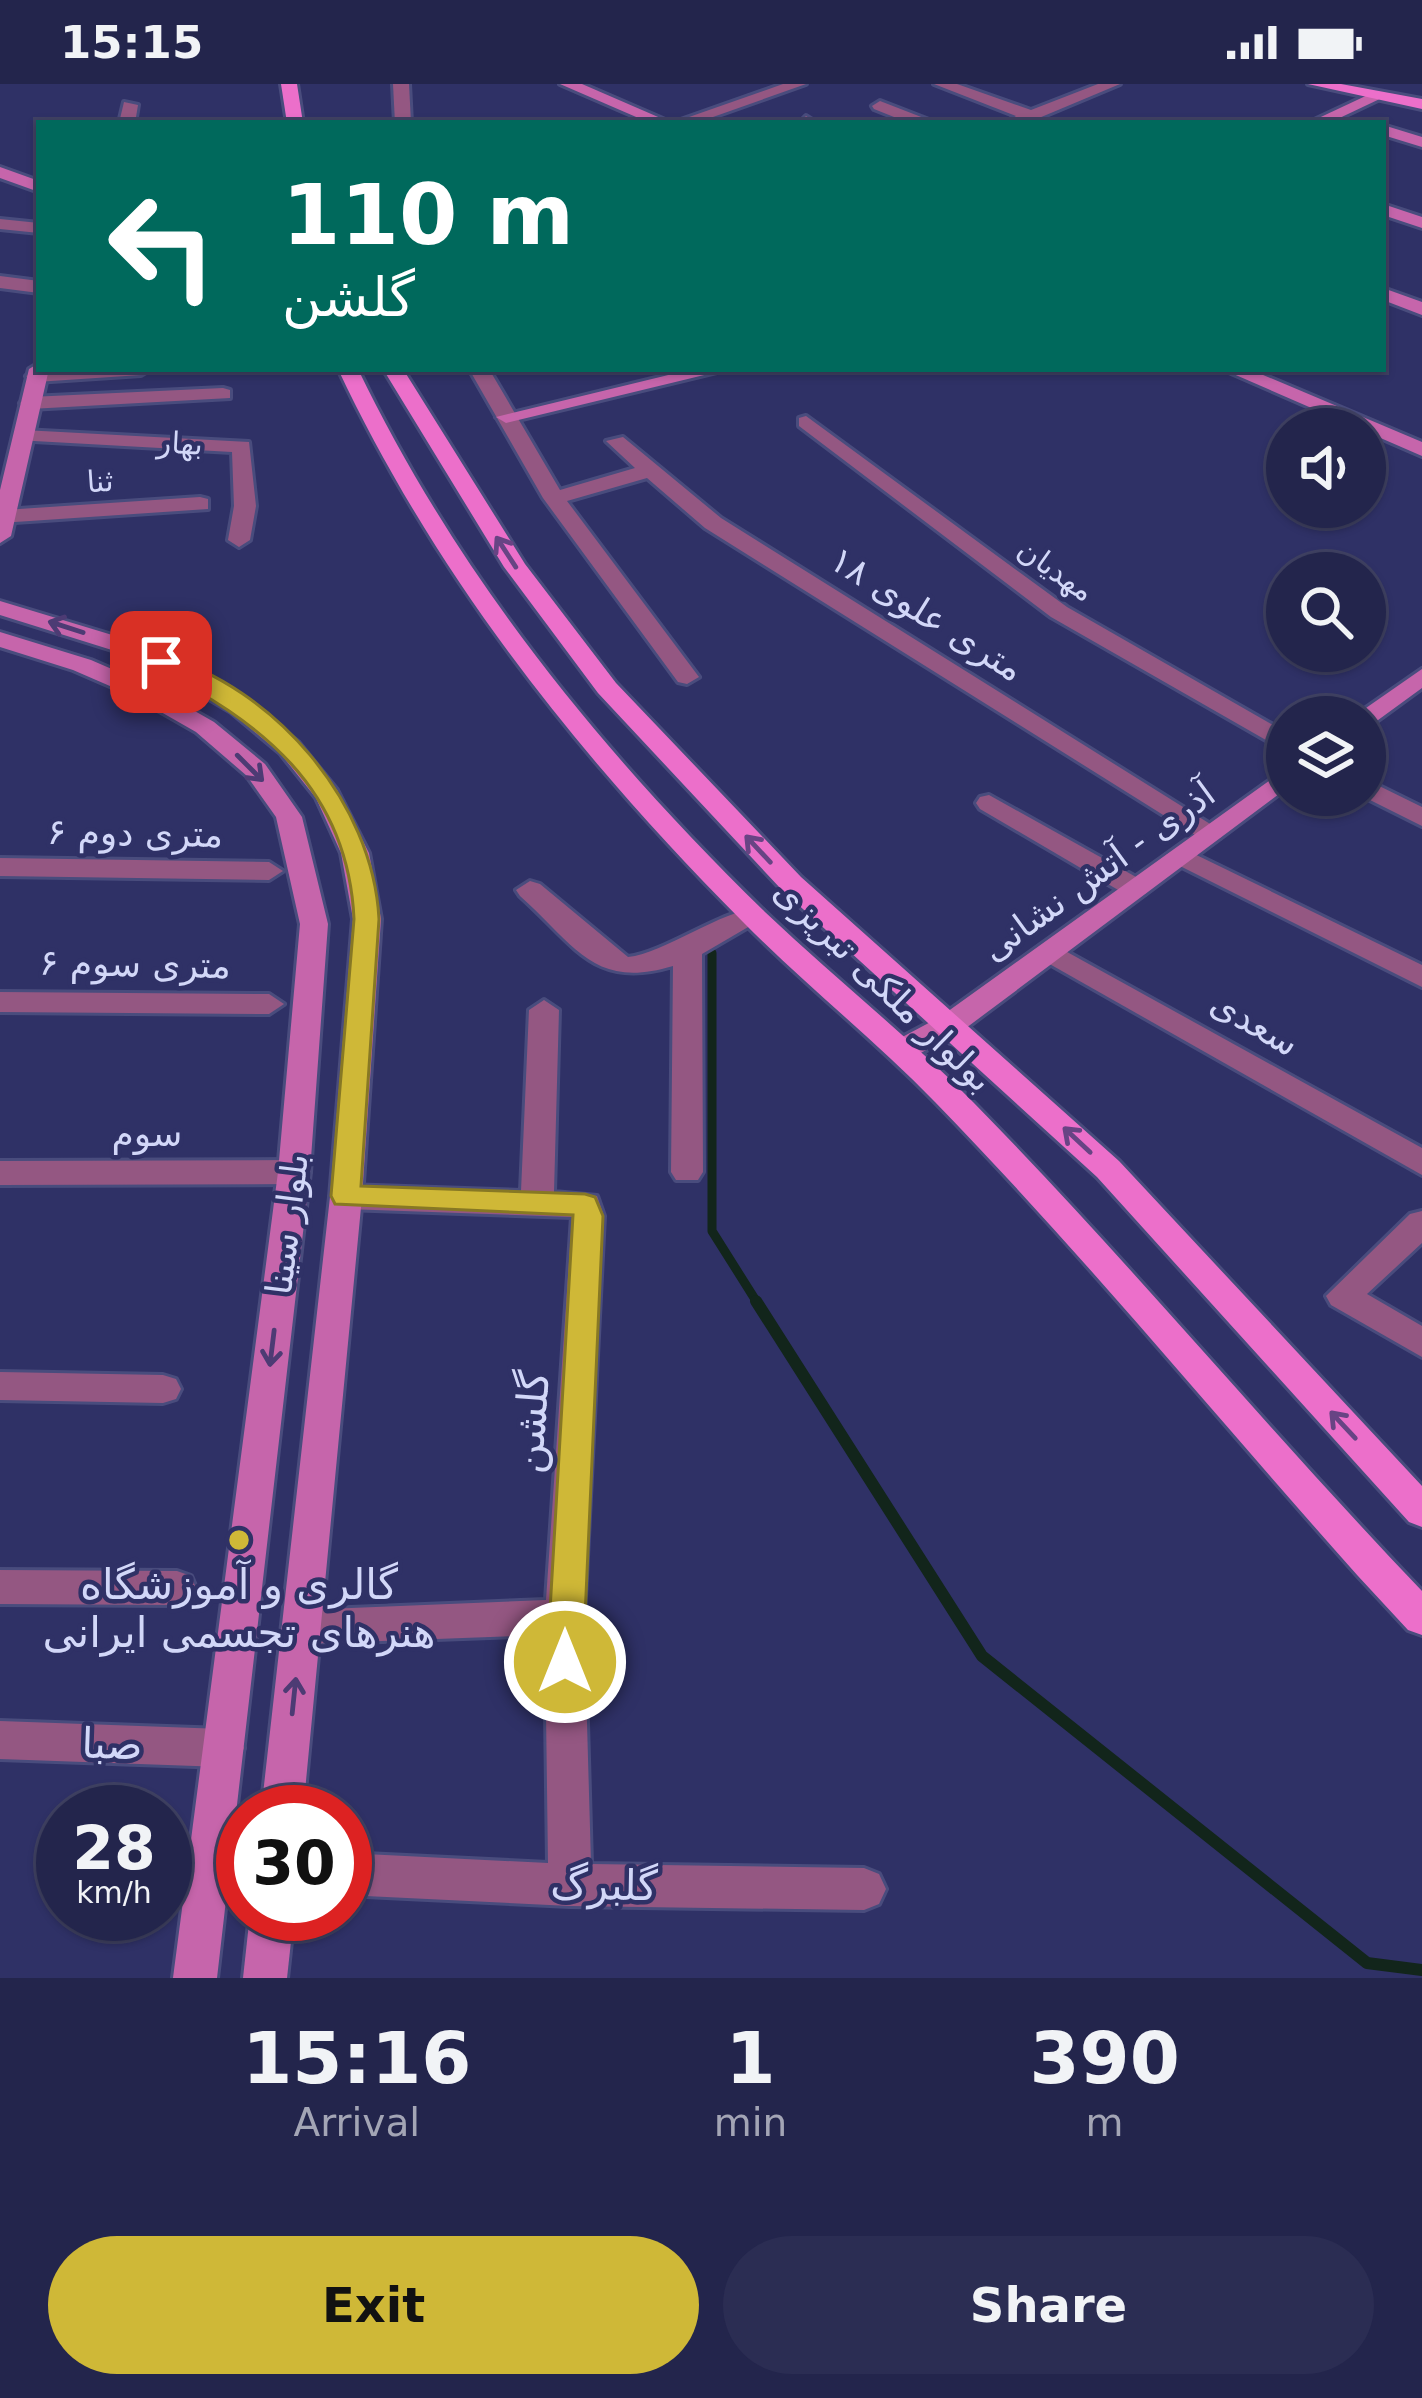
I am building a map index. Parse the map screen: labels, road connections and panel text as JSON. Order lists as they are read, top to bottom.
{
  "streets": {
    "main road": ["آذرى - آتش نشانى", "بولوار ملکی تبریزی", "بلوار سینا"],
    "street": [
      "بهار",
      "ثنا",
      "مهدیان",
      "۱۸ متری علوی",
      "۶ متری دوم",
      "۶ متری سوم",
      "سعدی",
      "سوم",
      "گلشن",
      "صبا",
      "گلبرگ"
    ]
  },
  "crossings": [
    ["۱۸ متری علوی", "آذرى - آتش نشانى"],
    ["آذرى - آتش نشانى", "بولوار ملکی تبریزی"],
    ["آذرى - آتش نشانى", "سعدی"],
    ["سوم", "بلوار سینا"],
    ["بلوار سینا", "گلشن"],
    ["بلوار سینا", "صبا"],
    ["گلشن", "گلبرگ"]
  ],
  "places": ["گالری و آموزشگاه هنرهای تجسمی ایرانی"],
  "page": {
    "status": "15:15",
    "turn": ["110 m", "گلشن"],
    "speed": "28 km/h",
    "limit": "30",
    "eta": [
      "15:16",
      "Arrival",
      "1",
      "min",
      "390",
      "m"
    ],
    "buttons": ["Exit", "Share"]
  }
}
